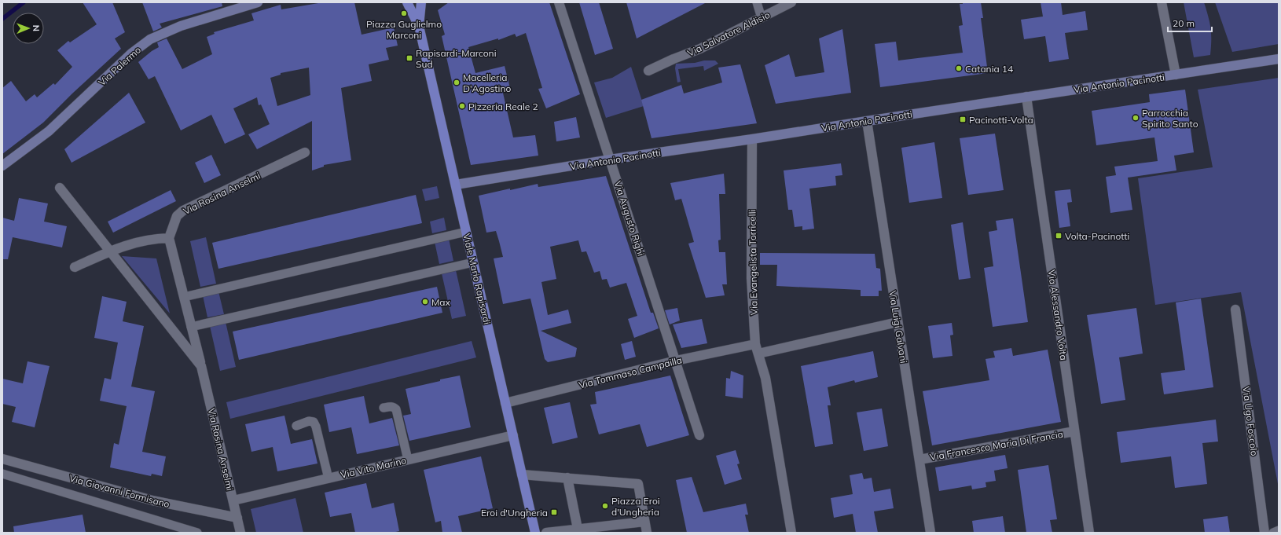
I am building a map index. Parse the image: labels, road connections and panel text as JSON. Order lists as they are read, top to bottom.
{
  "streets": {
    "main road": ["Via Palermo", "Via Antonio Pacinotti", "Viale Mario Rapisardi"],
    "street": [
      "Via Salvatore Aldisio",
      "Via Rosina Anselmi",
      "Via Augusto Righi",
      "Via Evangelista Torricelli",
      "Via Alessandro Volta",
      "Via Luigi Galvani",
      "Via Tommaso Campailla",
      "Via Ugo Foscolo",
      "Via Francesco Maria Di Francia",
      "Via Vito Marino",
      "Via Giovanni Formisano"
    ]
  },
  "crossings": [
    ["Via Antonio Pacinotti", "Via Augusto Righi"],
    ["Via Antonio Pacinotti", "Via Evangelista Torricelli"],
    ["Via Antonio Pacinotti", "Viale Mario Rapisardi"],
    ["Via Antonio Pacinotti", "Via Alessandro Volta"],
    ["Via Antonio Pacinotti", "Via Luigi Galvani"],
    ["Via Rosina Anselmi", "Via Vito Marino"],
    ["Via Rosina Anselmi", "Via Giovanni Formisano"],
    ["Via Augusto Righi", "Via Tommaso Campailla"],
    ["Via Evangelista Torricelli", "Via Tommaso Campailla"],
    ["Viale Mario Rapisardi", "Via Tommaso Campailla"],
    ["Viale Mario Rapisardi", "Via Vito Marino"],
    ["Via Alessandro Volta", "Via Francesco Maria Di Francia"],
    ["Via Luigi Galvani", "Via Francesco Maria Di Francia"]
  ],
  "places": {
    "other": [
      "Piazza Guglielmo Marconi",
      "Catania 14",
      "Macelleria D'Agostino",
      "Pizzeria Reale 2",
      "Parrocchia Spirito Santo",
      "Max",
      "Piazza Eroi d'Ungheria"
    ],
    "transit": [
      "Rapisardi-Marconi Sud",
      "Pacinotti-Volta",
      "Volta-Pacinotti",
      "Eroi d'Ungheria"
    ]
  },
  "scale_bar": "20 m",
  "north": "right"
}
